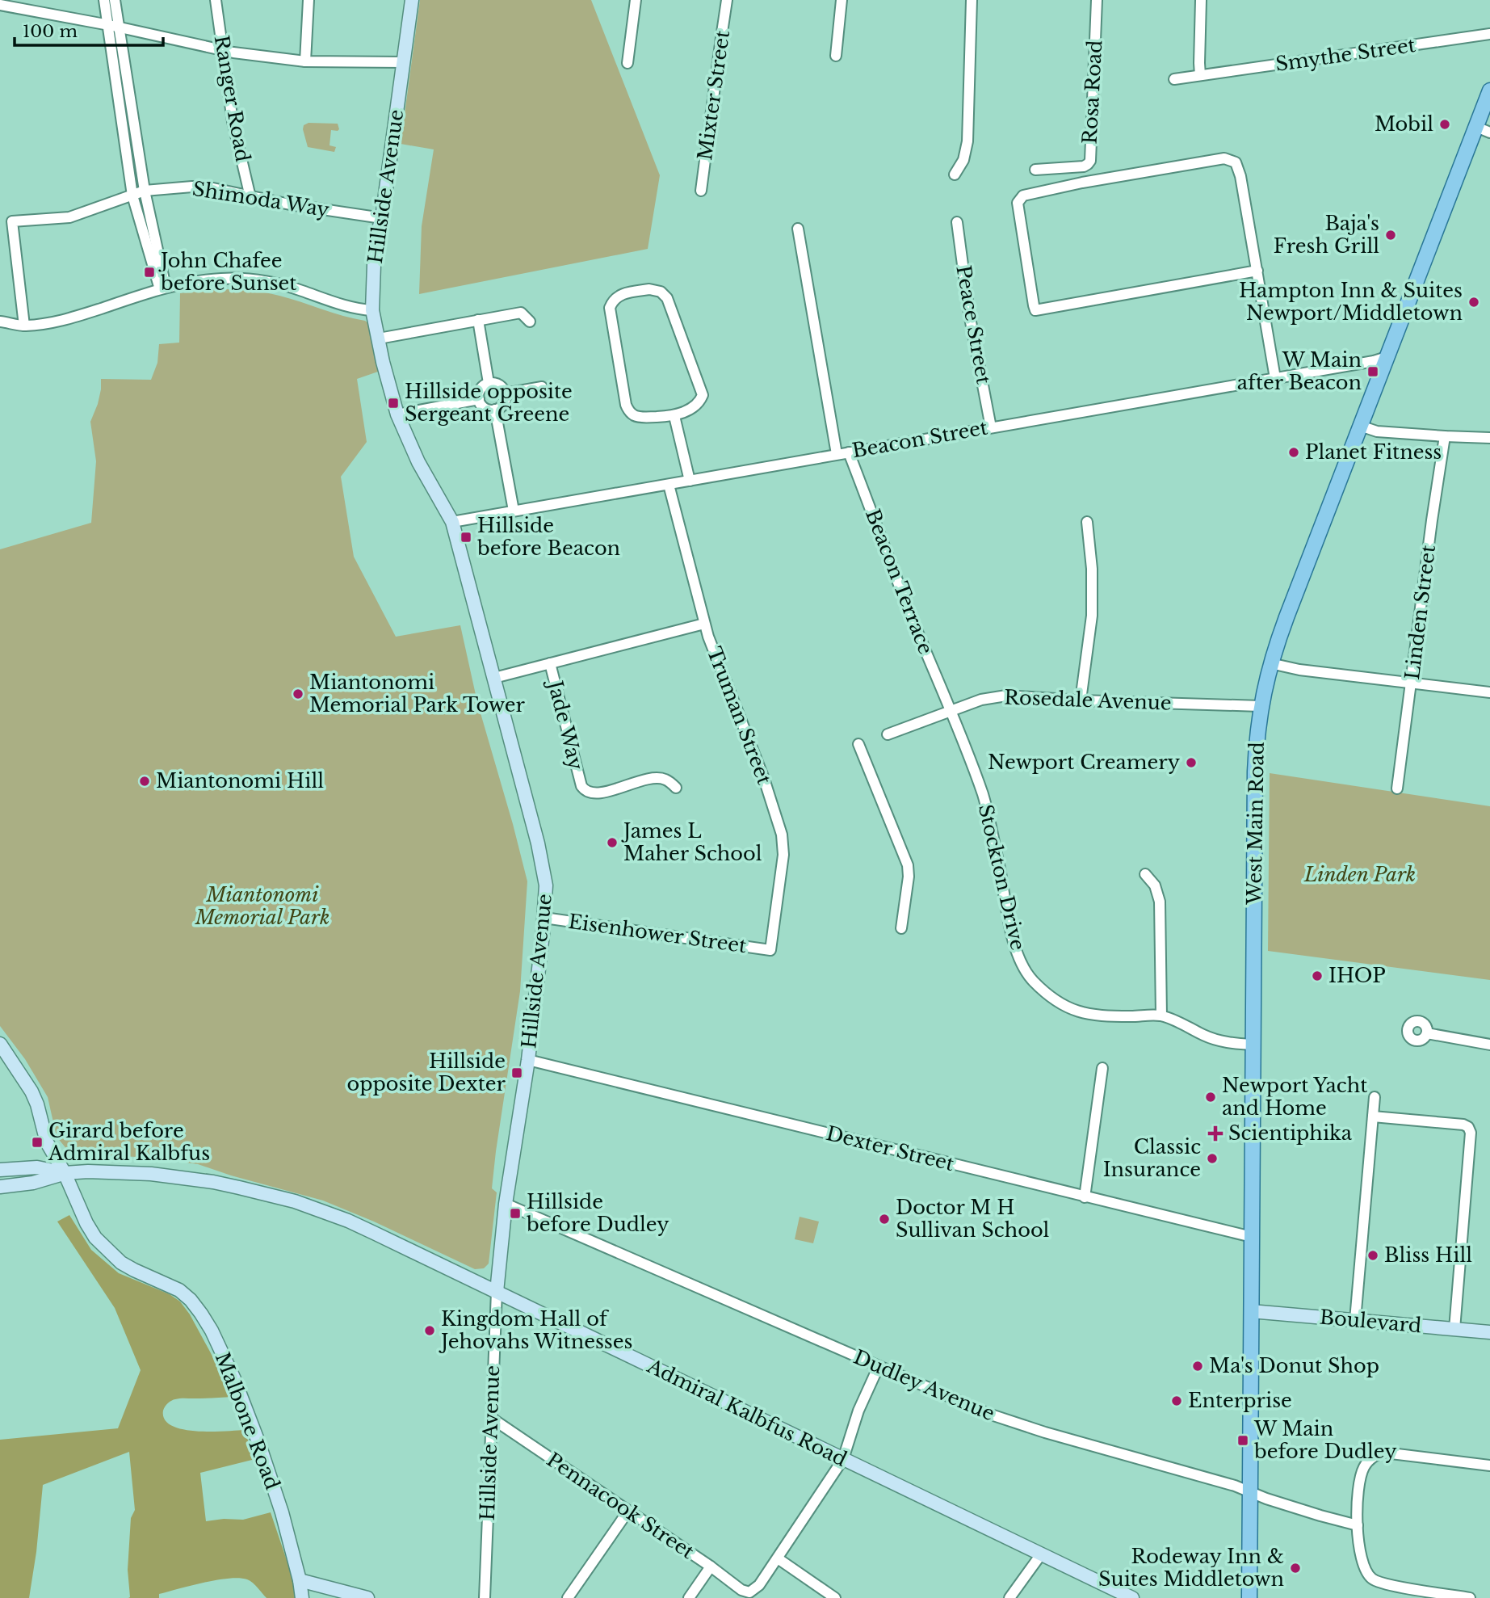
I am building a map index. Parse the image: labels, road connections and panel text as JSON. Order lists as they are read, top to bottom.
{
  "streets": {
    "main road": ["West Main Road"],
    "street": [
      "Smythe Street",
      "Rosa Road",
      "Mixter Street",
      "Ranger Road",
      "Hillside Avenue",
      "Shimoda Way",
      "Peace Street",
      "Beacon Street",
      "Beacon Terrace",
      "Linden Street",
      "Rosedale Avenue",
      "Truman Street",
      "Jade Way",
      "Stockton Drive",
      "Eisenhower Street",
      "Dexter Street",
      "Boulevard",
      "Dudley Avenue",
      "Admiral Kalbfus Road",
      "Malbone Road",
      "Pennacook Street"
    ]
  },
  "crossings": [
    ["Ranger Road", "Shimoda Way"],
    ["Hillside Avenue", "Shimoda Way"],
    ["Hillside Avenue", "Beacon Street"],
    ["Hillside Avenue", "Eisenhower Street"],
    ["Hillside Avenue", "Dexter Street"],
    ["Hillside Avenue", "Dudley Avenue"],
    ["Hillside Avenue", "Admiral Kalbfus Road"],
    ["Hillside Avenue", "Pennacook Street"],
    ["Peace Street", "Beacon Street"],
    ["Beacon Street", "Beacon Terrace"],
    ["Beacon Street", "Truman Street"],
    ["Beacon Street", "West Main Road"],
    ["Beacon Terrace", "Rosedale Avenue"],
    ["Beacon Terrace", "Stockton Drive"],
    ["Rosedale Avenue", "West Main Road"],
    ["Rosedale Avenue", "Stockton Drive"],
    ["Truman Street", "Eisenhower Street"],
    ["West Main Road", "Stockton Drive"],
    ["West Main Road", "Dexter Street"],
    ["West Main Road", "Boulevard"],
    ["West Main Road", "Dudley Avenue"],
    ["Admiral Kalbfus Road", "Malbone Road"]
  ],
  "parks": ["Linden Park", "Miantonomi Memorial Park"],
  "places": {
    "other": [
      "Mobil",
      "Baja's Fresh Grill",
      "Hampton Inn & Suites Newport/Middletown",
      "Planet Fitness",
      "Miantonomi Memorial Park Tower",
      "Newport Creamery",
      "Miantonomi Hill",
      "James L Maher School",
      "IHOP",
      "Newport Yacht and Home",
      "Classic Insurance",
      "Doctor M H Sullivan School",
      "Bliss Hill",
      "Kingdom Hall of Jehovahs Witnesses",
      "Ma's Donut Shop",
      "Enterprise",
      "Rodeway Inn & Suites Middletown"
    ],
    "transit": [
      "John Chafee before Sunset",
      "W Main after Beacon",
      "Hillside opposite Sergeant Greene",
      "Hillside before Beacon",
      "Hillside opposite Dexter",
      "Girard before Admiral Kalbfus",
      "Hillside before Dudley",
      "W Main before Dudley"
    ],
    "health": ["Scientiphika"]
  },
  "scale_bar": "100 m"
}
